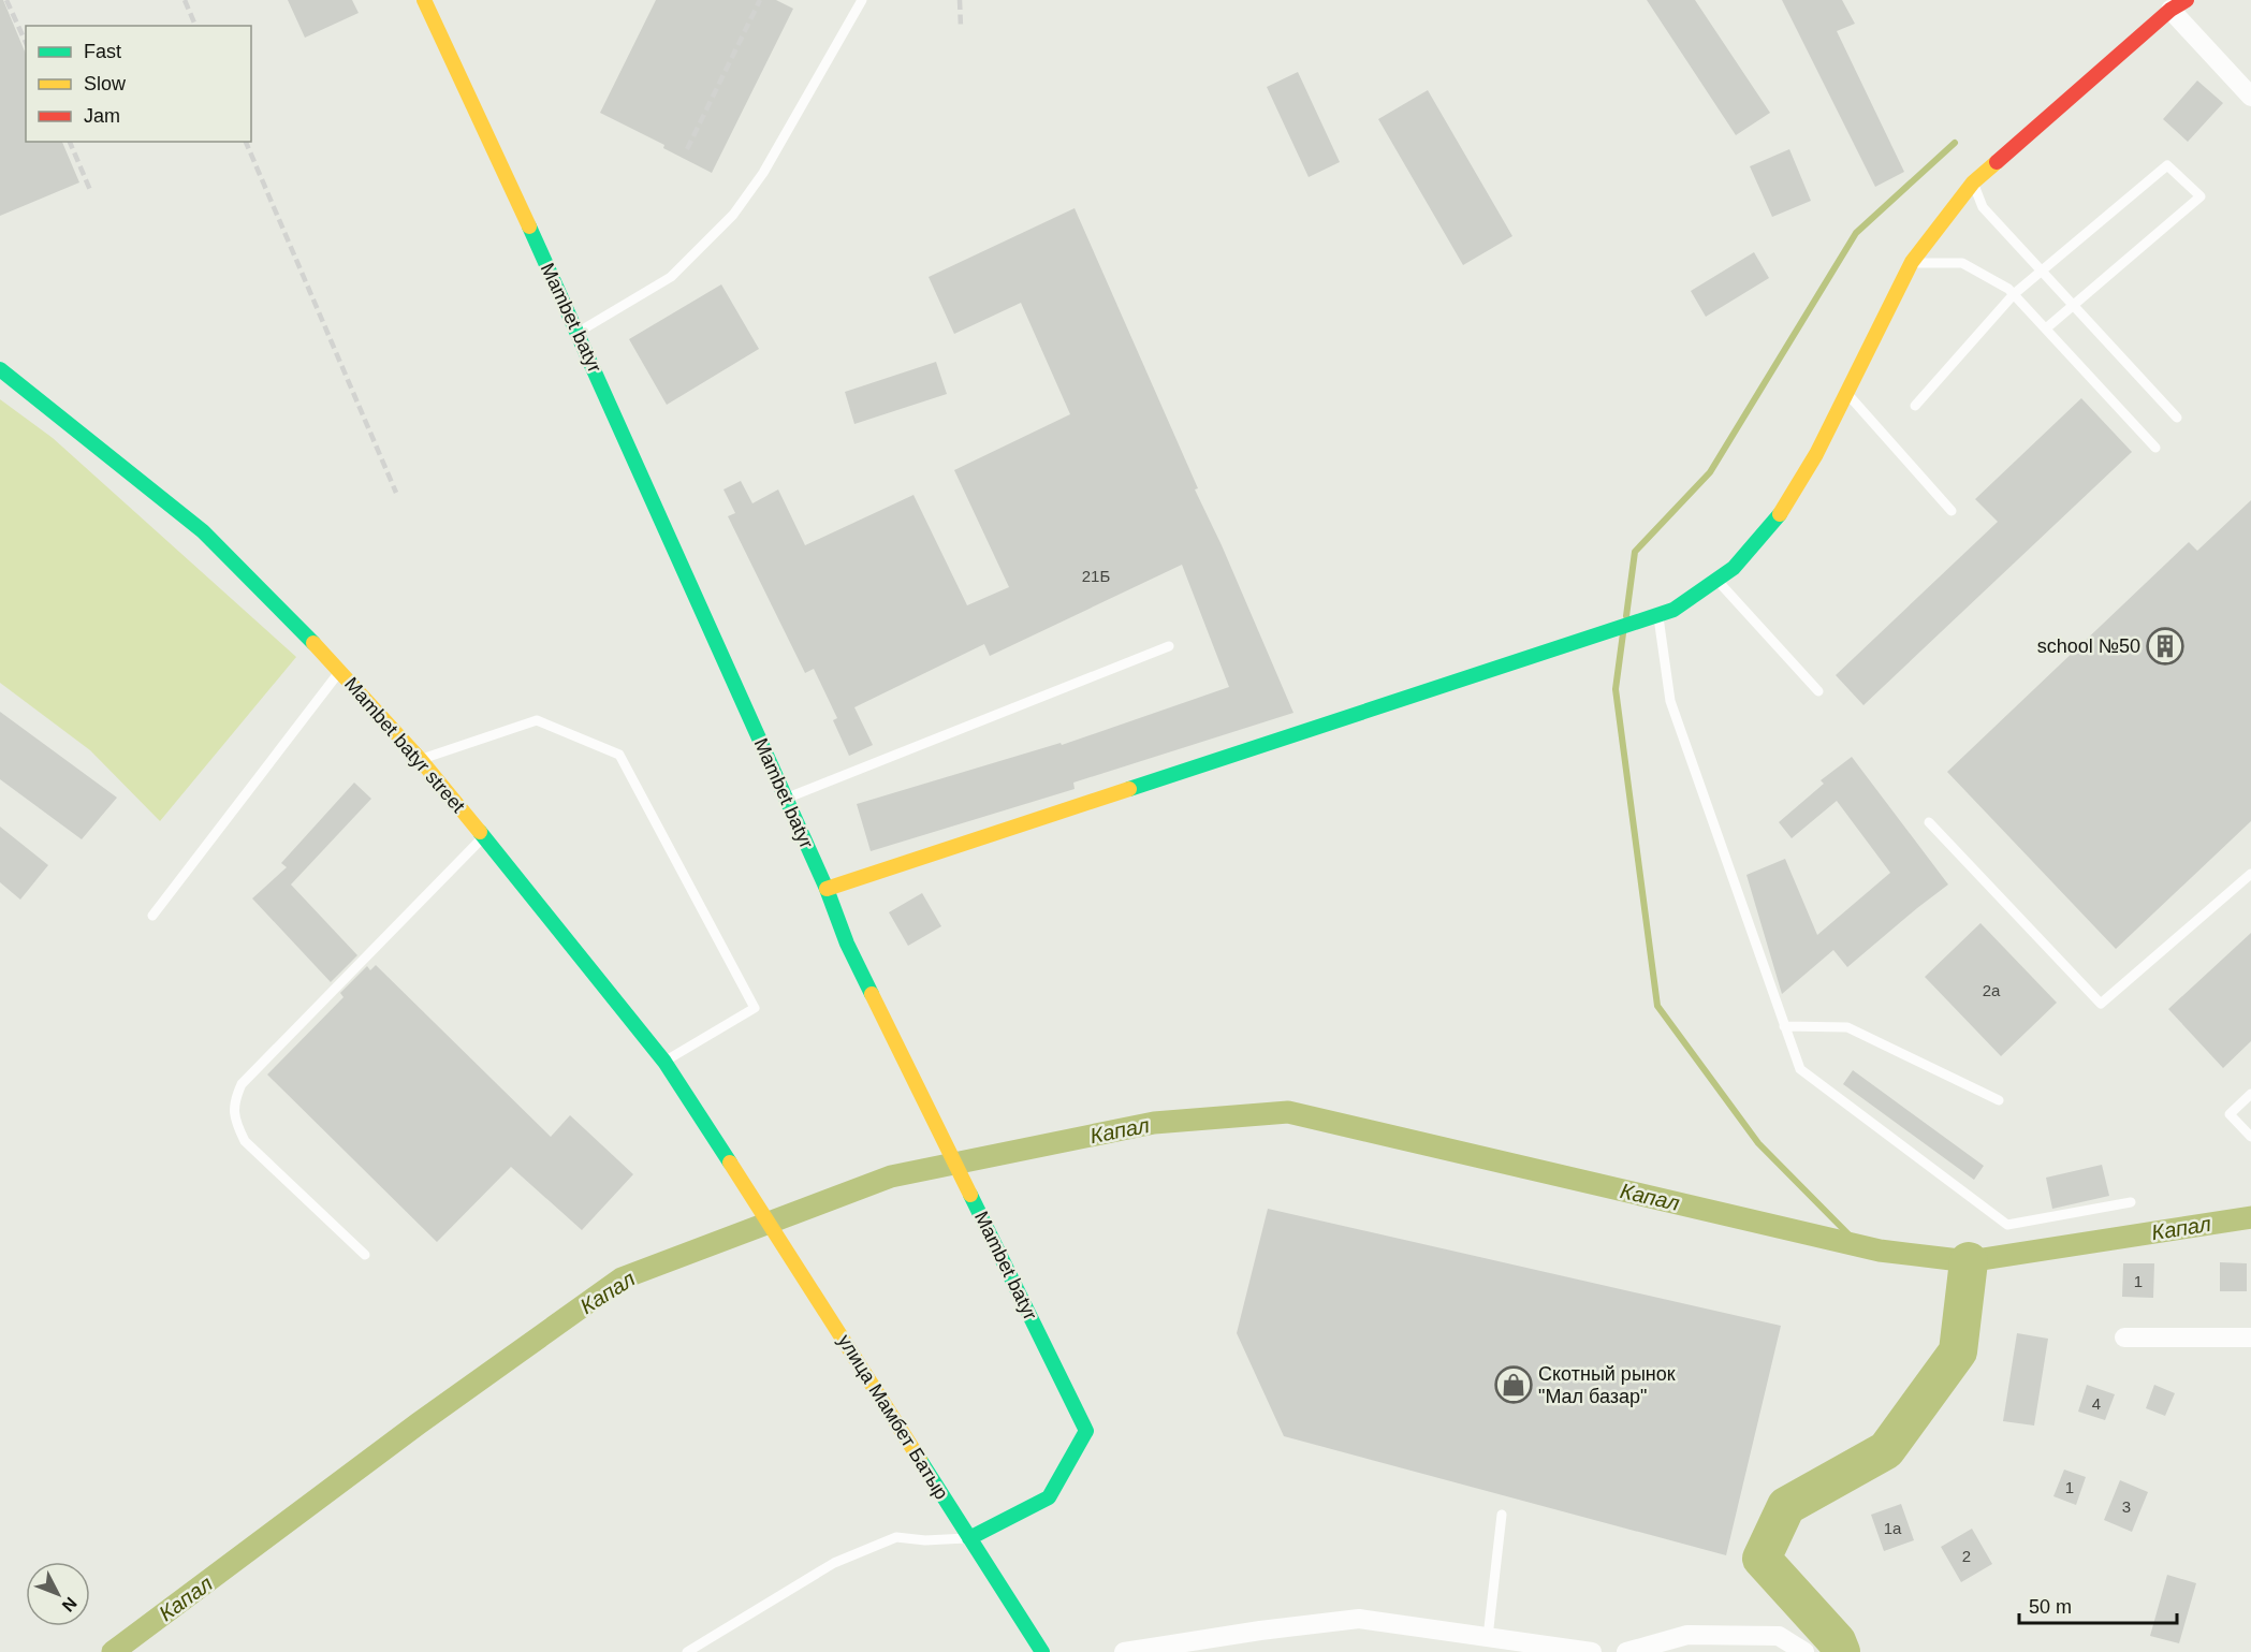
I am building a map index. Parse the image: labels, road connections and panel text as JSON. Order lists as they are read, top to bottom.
{
  "streets": {
    "street": ["Mambet batyr", "Mambet batyr street", "улица Мамбет Батыр"]
  },
  "crossings": [
    ["Mambet batyr", "улица Мамбет Батыр"],
    ["Mambet batyr street", "улица Мамбет Батыр"]
  ],
  "water": ["Капал"],
  "places": {
    "building": ["school №50"],
    "shop": ["Скотный рынок \"Мал базар\""]
  },
  "house_numbers": [
    "21Б",
    "2а",
    "1",
    "4",
    "1",
    "3",
    "1а",
    "2"
  ],
  "legend": ["Fast", "Slow", "Jam"],
  "scale_bar": "50 m",
  "north": "bottom right"
}
